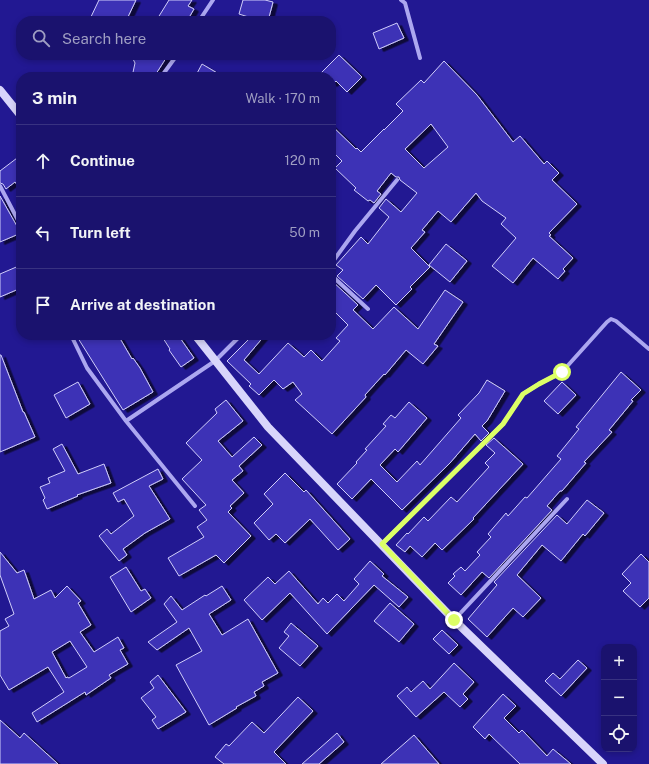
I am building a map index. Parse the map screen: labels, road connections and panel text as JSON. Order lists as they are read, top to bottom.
{
  "page": {
    "search": "Search here",
    "heading": ["3 min", "Walk · 170 m"],
    "list": [
      ["Continue", "120 m"],
      ["Turn left", "50 m"],
      "Arrive at destination"
    ],
    "map_buttons": ["+", "−"]
  }
}
